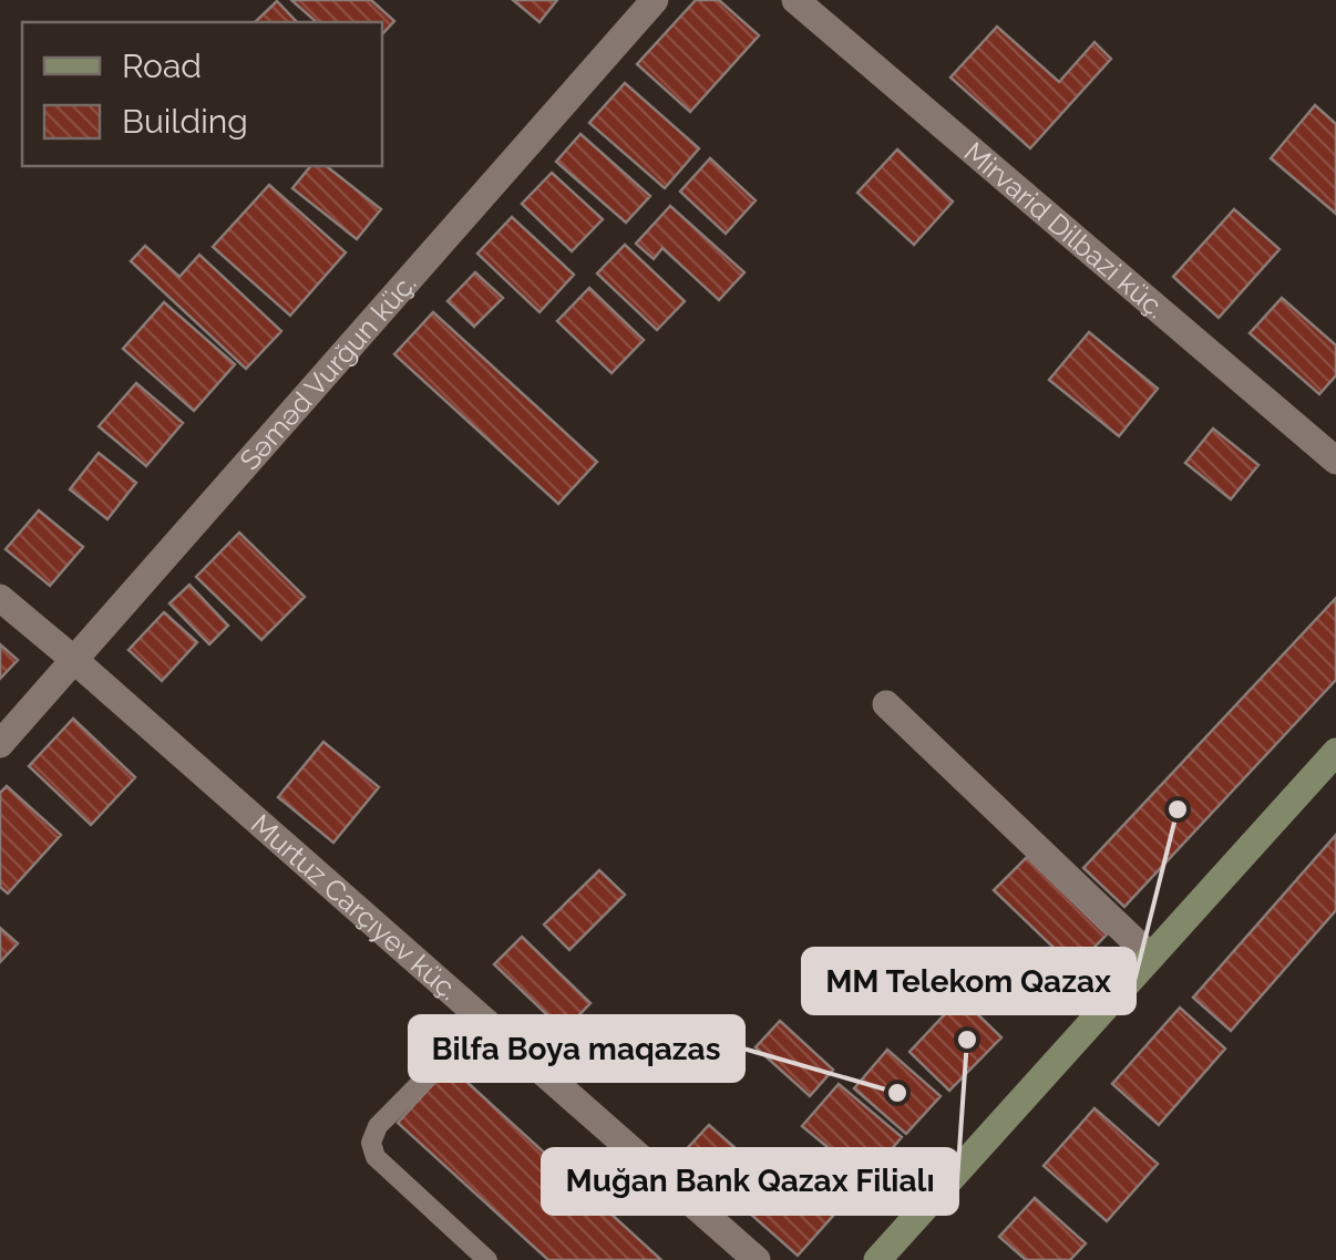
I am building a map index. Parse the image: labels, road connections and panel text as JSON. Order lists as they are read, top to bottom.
{
  "streets": {
    "street": ["Mirvarid Dilbazi küç.", "Səməd Vurğun küç.", "Murtuz Carçıyev küç."]
  },
  "crossings": [
    ["Səməd Vurğun küç.", "Murtuz Carçıyev küç."]
  ],
  "places": ["MM Telekom Qazax", "Muğan Bank Qazax Filialı", "Bilfa Boya maqazas"],
  "legend": ["Road", "Building"]
}
